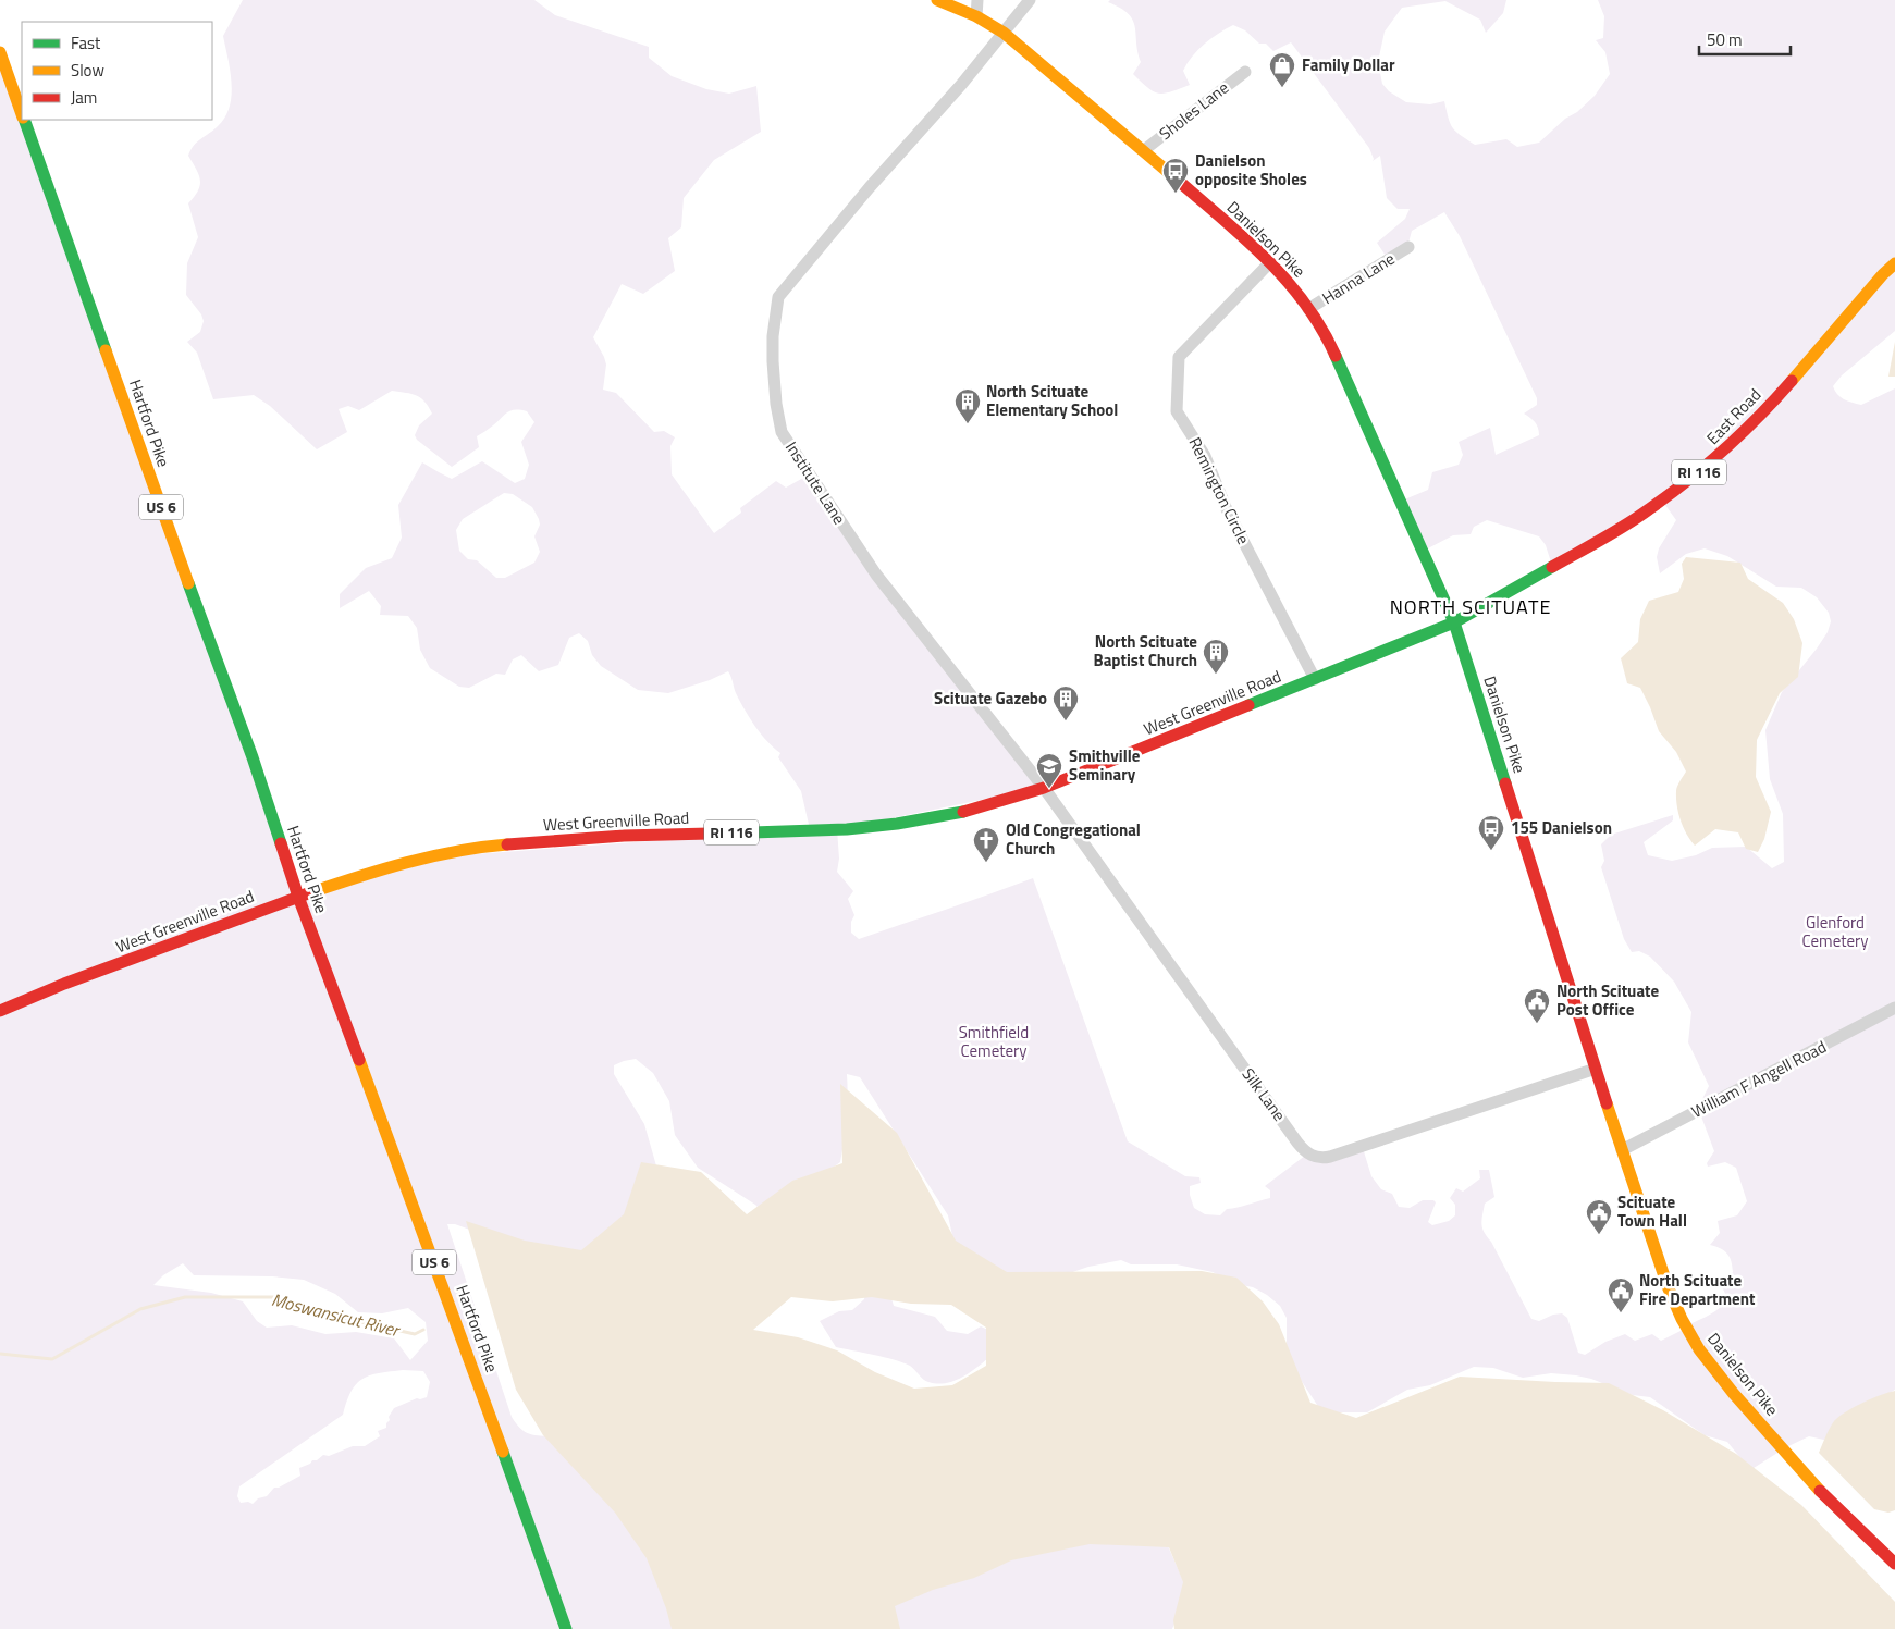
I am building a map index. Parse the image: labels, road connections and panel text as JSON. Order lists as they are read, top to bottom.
{
  "streets": {
    "main road": [
      "Danielson Pike",
      "East Road",
      "Hartford Pike",
      "RI 116",
      "US 6",
      "West Greenville Road"
    ],
    "street": [
      "Sholes Lane",
      "Hanna Lane",
      "Institute Lane",
      "Remington Circle",
      "William F Angell Road",
      "Silk Lane"
    ]
  },
  "crossings": [
    ["Sholes Lane", "Danielson Pike"],
    ["Danielson Pike", "Hanna Lane"],
    ["Danielson Pike", "East Road"],
    ["Danielson Pike", "Institute Lane"],
    ["Danielson Pike", "Remington Circle"],
    ["Danielson Pike", "West Greenville Road"],
    ["Danielson Pike", "William F Angell Road"],
    ["Danielson Pike", "Silk Lane"],
    ["East Road", "West Greenville Road"],
    ["Hartford Pike", "West Greenville Road"],
    ["Institute Lane", "West Greenville Road"],
    ["Institute Lane", "Silk Lane"],
    ["Remington Circle", "West Greenville Road"],
    ["West Greenville Road", "Silk Lane"]
  ],
  "districts": ["NORTH SCITUATE"],
  "water": ["Moswansicut River"],
  "parks": ["Glenford Cemetery", "Smithfield Cemetery"],
  "places": {
    "shop": ["Family Dollar"],
    "bus stop": ["Danielson opposite Sholes", "155 Danielson"],
    "building": ["North Scituate Elementary School", "North Scituate Baptist Church", "Scituate Gazebo"],
    "school or university": ["Smithville Seminary"],
    "church": ["Old Congregational Church"],
    "public building": ["North Scituate Post Office", "Scituate Town Hall", "North Scituate Fire Department"]
  },
  "legend": ["Fast", "Slow", "Jam"],
  "scale_bar": "50 m"
}
